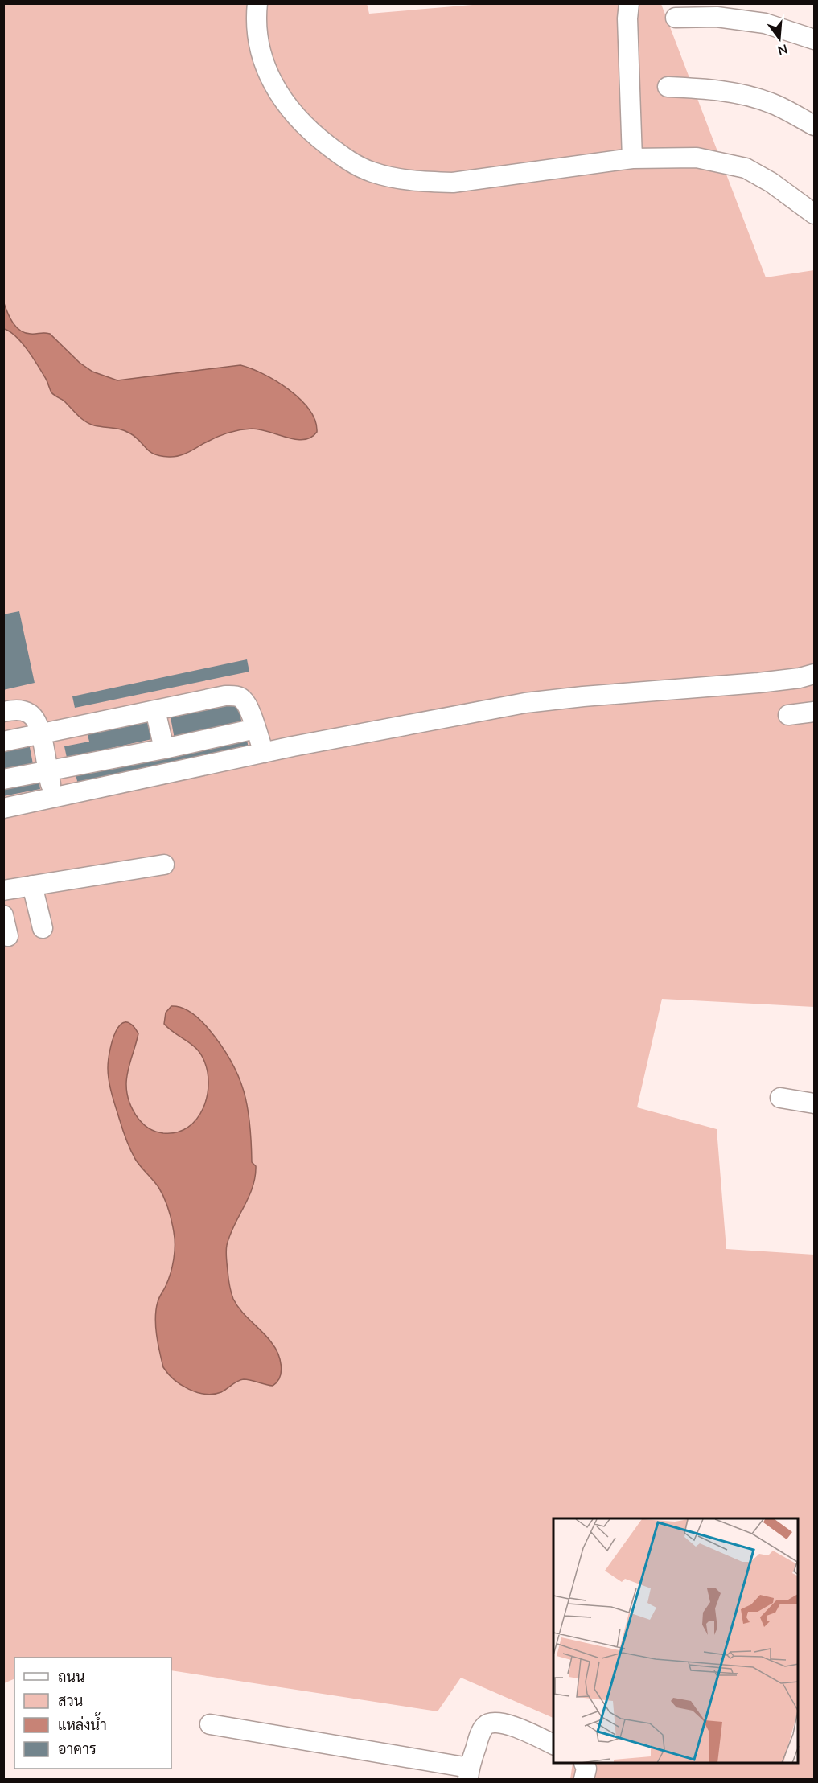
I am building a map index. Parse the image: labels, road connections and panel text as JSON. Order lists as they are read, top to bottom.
{
  "legend": [
    "ถนน",
    "สวน",
    "แหล่งน้ำ",
    "อาคาร"
  ],
  "north": "bottom"
}
